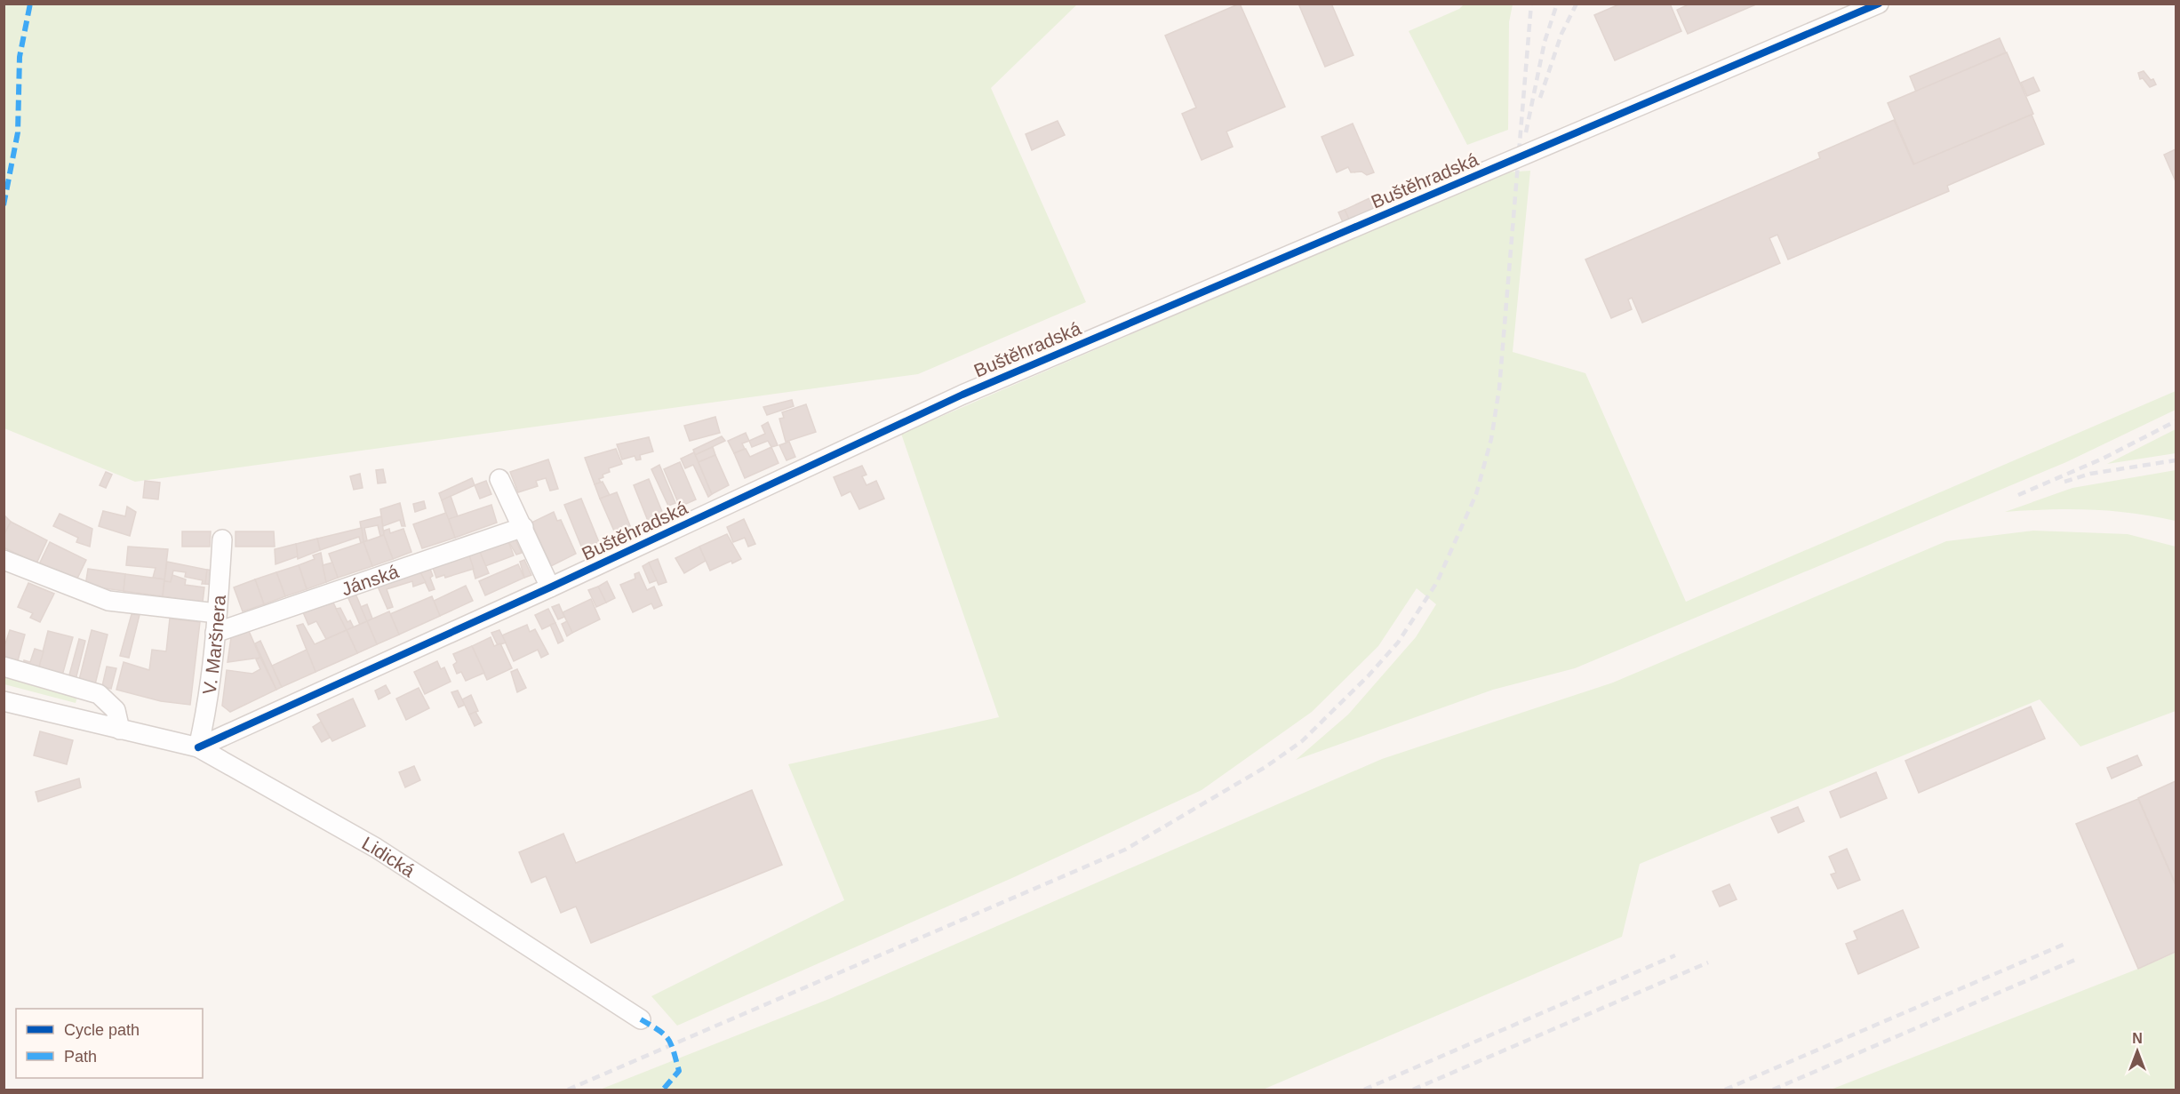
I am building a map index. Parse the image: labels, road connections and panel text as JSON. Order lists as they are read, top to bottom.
{
  "streets": {
    "street": [
      "Buštěhradská",
      "Jánská",
      "V. Maršnera",
      "Lidická"
    ]
  },
  "crossings": [
    ["Buštěhradská", "V. Maršnera"],
    ["Buštěhradská", "Lidická"],
    ["Jánská", "V. Maršnera"],
    ["V. Maršnera", "Lidická"]
  ],
  "legend": ["Cycle path", "Path"],
  "north": "top"
}
